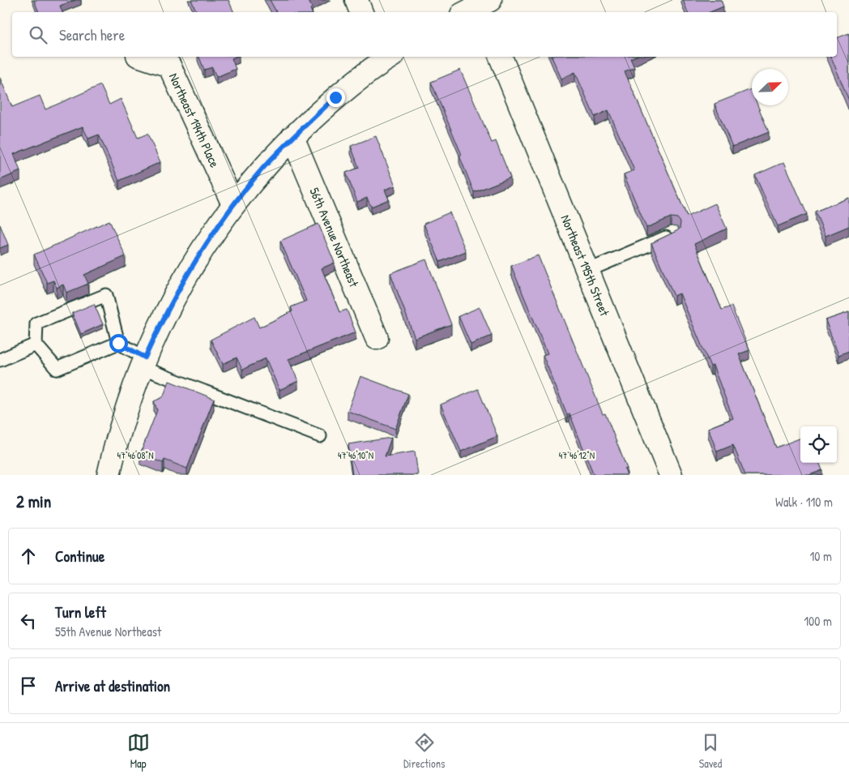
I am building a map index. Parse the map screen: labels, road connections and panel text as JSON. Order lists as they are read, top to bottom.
{
  "streets": {
    "street": ["Northeast 194th Place", "56th Avenue Northeast", "Northeast 195th Street"]
  },
  "north": "top right",
  "page": {
    "search": "Search here",
    "heading": ["2 min", "Walk · 110 m"],
    "list": [
      ["Continue", "10 m"],
      ["Turn left", "55th Avenue Northeast", "100 m"],
      "Arrive at destination"
    ],
    "nav": ["Map", "Directions", "Saved"]
  },
  "coordinates": ["47°46'08\"N", "47°46'10\"N", "47°46'12\"N"]
}
